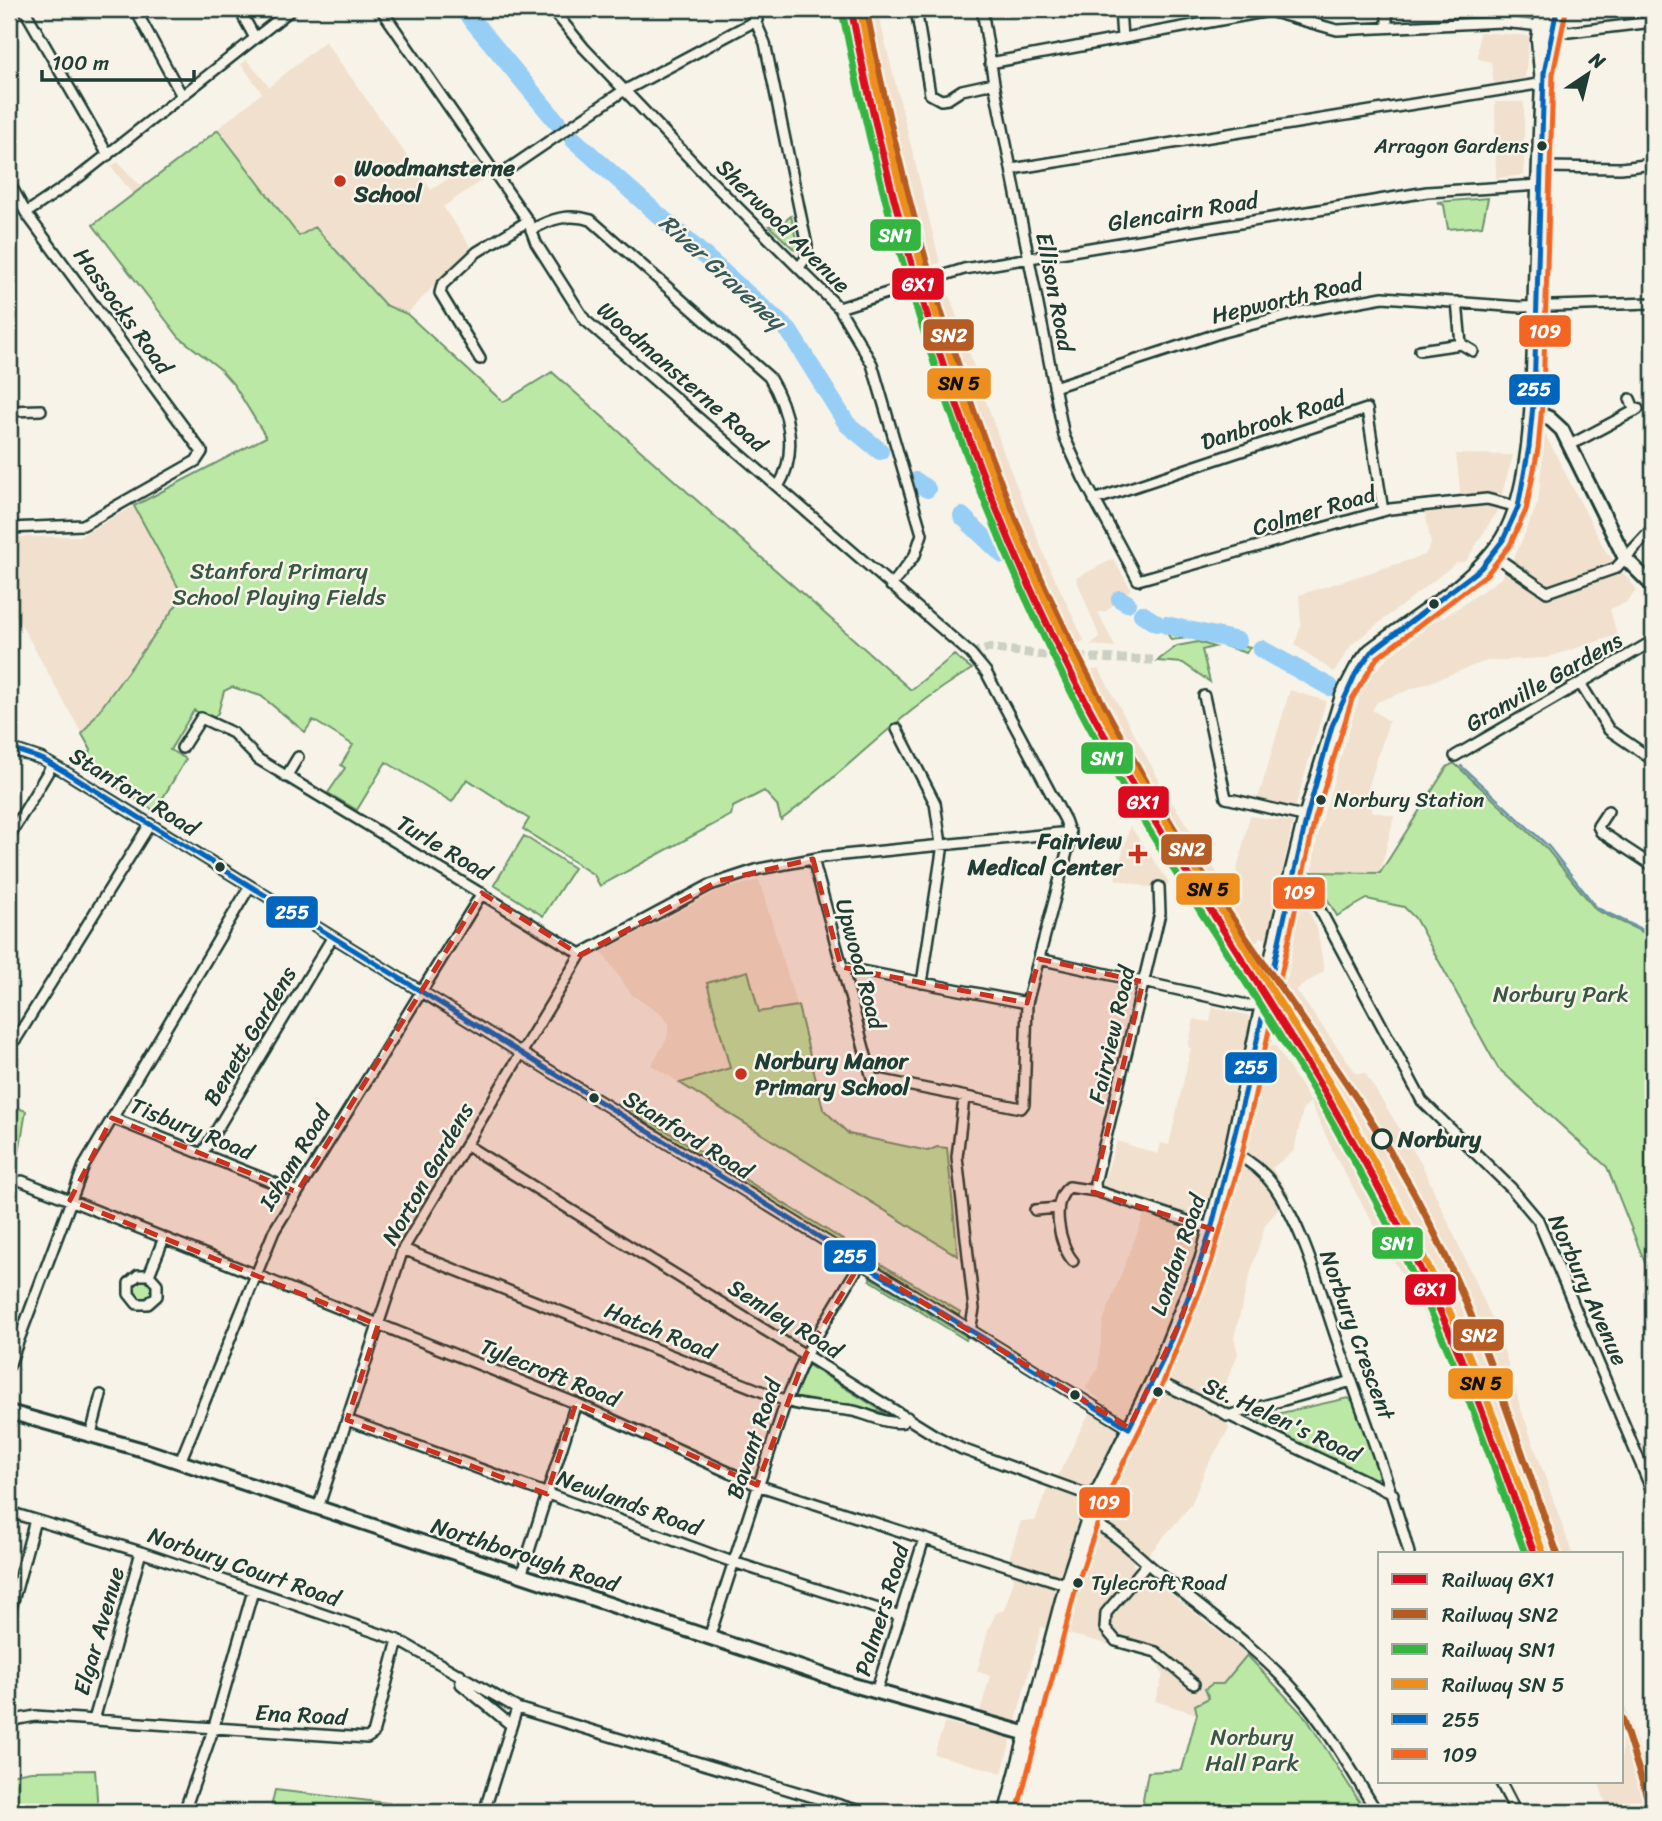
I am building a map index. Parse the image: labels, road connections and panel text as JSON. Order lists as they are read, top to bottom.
{
  "streets": {
    "highway": ["London Road"],
    "street": [
      "Glencairn Road",
      "Sherwood Avenue",
      "Ellison Road",
      "Hepworth Road",
      "Hassocks Road",
      "Woodmansterne Road",
      "Danbrook Road",
      "Colmer Road",
      "Granville Gardens",
      "Stanford Road",
      "Turle Road",
      "Upwood Road",
      "Fairview Road",
      "Benett Gardens",
      "Tisbury Road",
      "Isham Road",
      "Norton Gardens",
      "Norbury Avenue",
      "Semley Road",
      "Hatch Road",
      "Norbury Crescent",
      "Tylecroft Road",
      "St. Helen's Road",
      "Bavant Road",
      "Newlands Road",
      "Northborough Road",
      "Norbury Court Road",
      "Palmers Road",
      "Elgar Avenue",
      "Ena Road"
    ]
  },
  "crossings": [
    ["Glencairn Road", "Sherwood Avenue"],
    ["Glencairn Road", "Ellison Road"],
    ["Glencairn Road", "London Road"],
    ["Sherwood Avenue", "Woodmansterne Road"],
    ["Ellison Road", "Hepworth Road"],
    ["Ellison Road", "Danbrook Road"],
    ["Ellison Road", "Colmer Road"],
    ["Hepworth Road", "London Road"],
    ["Danbrook Road", "Colmer Road"],
    ["Colmer Road", "London Road"],
    ["Stanford Road", "Benett Gardens"],
    ["Stanford Road", "Isham Road"],
    ["Stanford Road", "Norton Gardens"],
    ["Stanford Road", "London Road"],
    ["Stanford Road", "Bavant Road"],
    ["Turle Road", "Isham Road"],
    ["Turle Road", "Norton Gardens"],
    ["Benett Gardens", "Tisbury Road"],
    ["Tisbury Road", "Isham Road"],
    ["Isham Road", "Tylecroft Road"],
    ["Isham Road", "Northborough Road"],
    ["Norton Gardens", "Semley Road"],
    ["Norton Gardens", "Hatch Road"],
    ["Norton Gardens", "Tylecroft Road"],
    ["Norton Gardens", "Newlands Road"],
    ["Norton Gardens", "Northborough Road"],
    ["London Road", "Norbury Avenue"],
    ["London Road", "Semley Road"],
    ["London Road", "Norbury Crescent"],
    ["London Road", "Tylecroft Road"],
    ["London Road", "St. Helen's Road"],
    ["London Road", "Northborough Road"],
    ["Semley Road", "Hatch Road"],
    ["Semley Road", "Bavant Road"],
    ["Hatch Road", "Bavant Road"],
    ["Norbury Crescent", "St. Helen's Road"],
    ["Tylecroft Road", "Bavant Road"],
    ["Tylecroft Road", "Palmers Road"],
    ["Bavant Road", "Newlands Road"],
    ["Bavant Road", "Northborough Road"],
    ["Newlands Road", "Palmers Road"],
    ["Northborough Road", "Palmers Road"],
    ["Norbury Court Road", "Elgar Avenue"],
    ["Norbury Court Road", "Ena Road"]
  ],
  "water": ["River Graveney"],
  "parks": ["Stanford Primary School Playing Fields", "Norbury Park", "Norbury Hall Park"],
  "places": {
    "other": [
      "Arragon Gardens",
      "Woodmansterne School",
      "Norbury Station",
      "Norbury Manor Primary School",
      "Norbury",
      "Tylecroft Road"
    ],
    "health": ["Fairview Medical Center"]
  },
  "lines": [
    "rail line GX1",
    "rail line SN2",
    "transit line 255",
    "rail line SN1",
    "transit line 109"
  ],
  "legend": [
    "Railway GX1",
    "Railway SN2",
    "Railway SN1",
    "Railway SN 5",
    "255",
    "109"
  ],
  "scale_bar": "100 m",
  "north": "top right"
}
